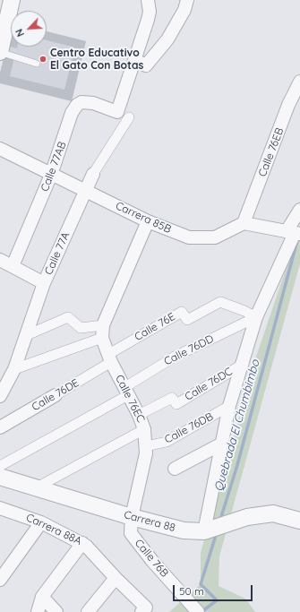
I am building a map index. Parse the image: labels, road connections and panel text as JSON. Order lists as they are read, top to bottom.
{
  "streets": {
    "street": [
      "Calle 76EB",
      "Calle 77AB",
      "Carrera 85B",
      "Calle 77A",
      "Calle 76E",
      "Calle 76DD",
      "Calle 76DC",
      "Calle 76DE",
      "Calle 76EC",
      "Calle 76DB",
      "Carrera 88",
      "Carrera 88A",
      "Calle 76B"
    ]
  },
  "crossings": [
    ["Calle 76EB", "Carrera 85B"],
    ["Calle 77AB", "Carrera 85B"],
    ["Carrera 85B", "Calle 77A"],
    ["Carrera 85B", "Calle 76EC"],
    ["Calle 76E", "Calle 76DD"],
    ["Calle 76E", "Calle 76DE"],
    ["Calle 76E", "Calle 76EC"],
    ["Calle 76DD", "Calle 76EC"],
    ["Calle 76DC", "Calle 76EC"],
    ["Calle 76DE", "Calle 76EC"],
    ["Calle 76EC", "Calle 76DB"],
    ["Calle 76EC", "Carrera 88"],
    ["Calle 76EC", "Calle 76B"],
    ["Carrera 88", "Calle 76B"]
  ],
  "water": ["Quebrada El Chumbimbo"],
  "places": ["Centro Educativo El Gato Con Botas"],
  "scale_bar": "50 m",
  "north": "bottom left"
}
